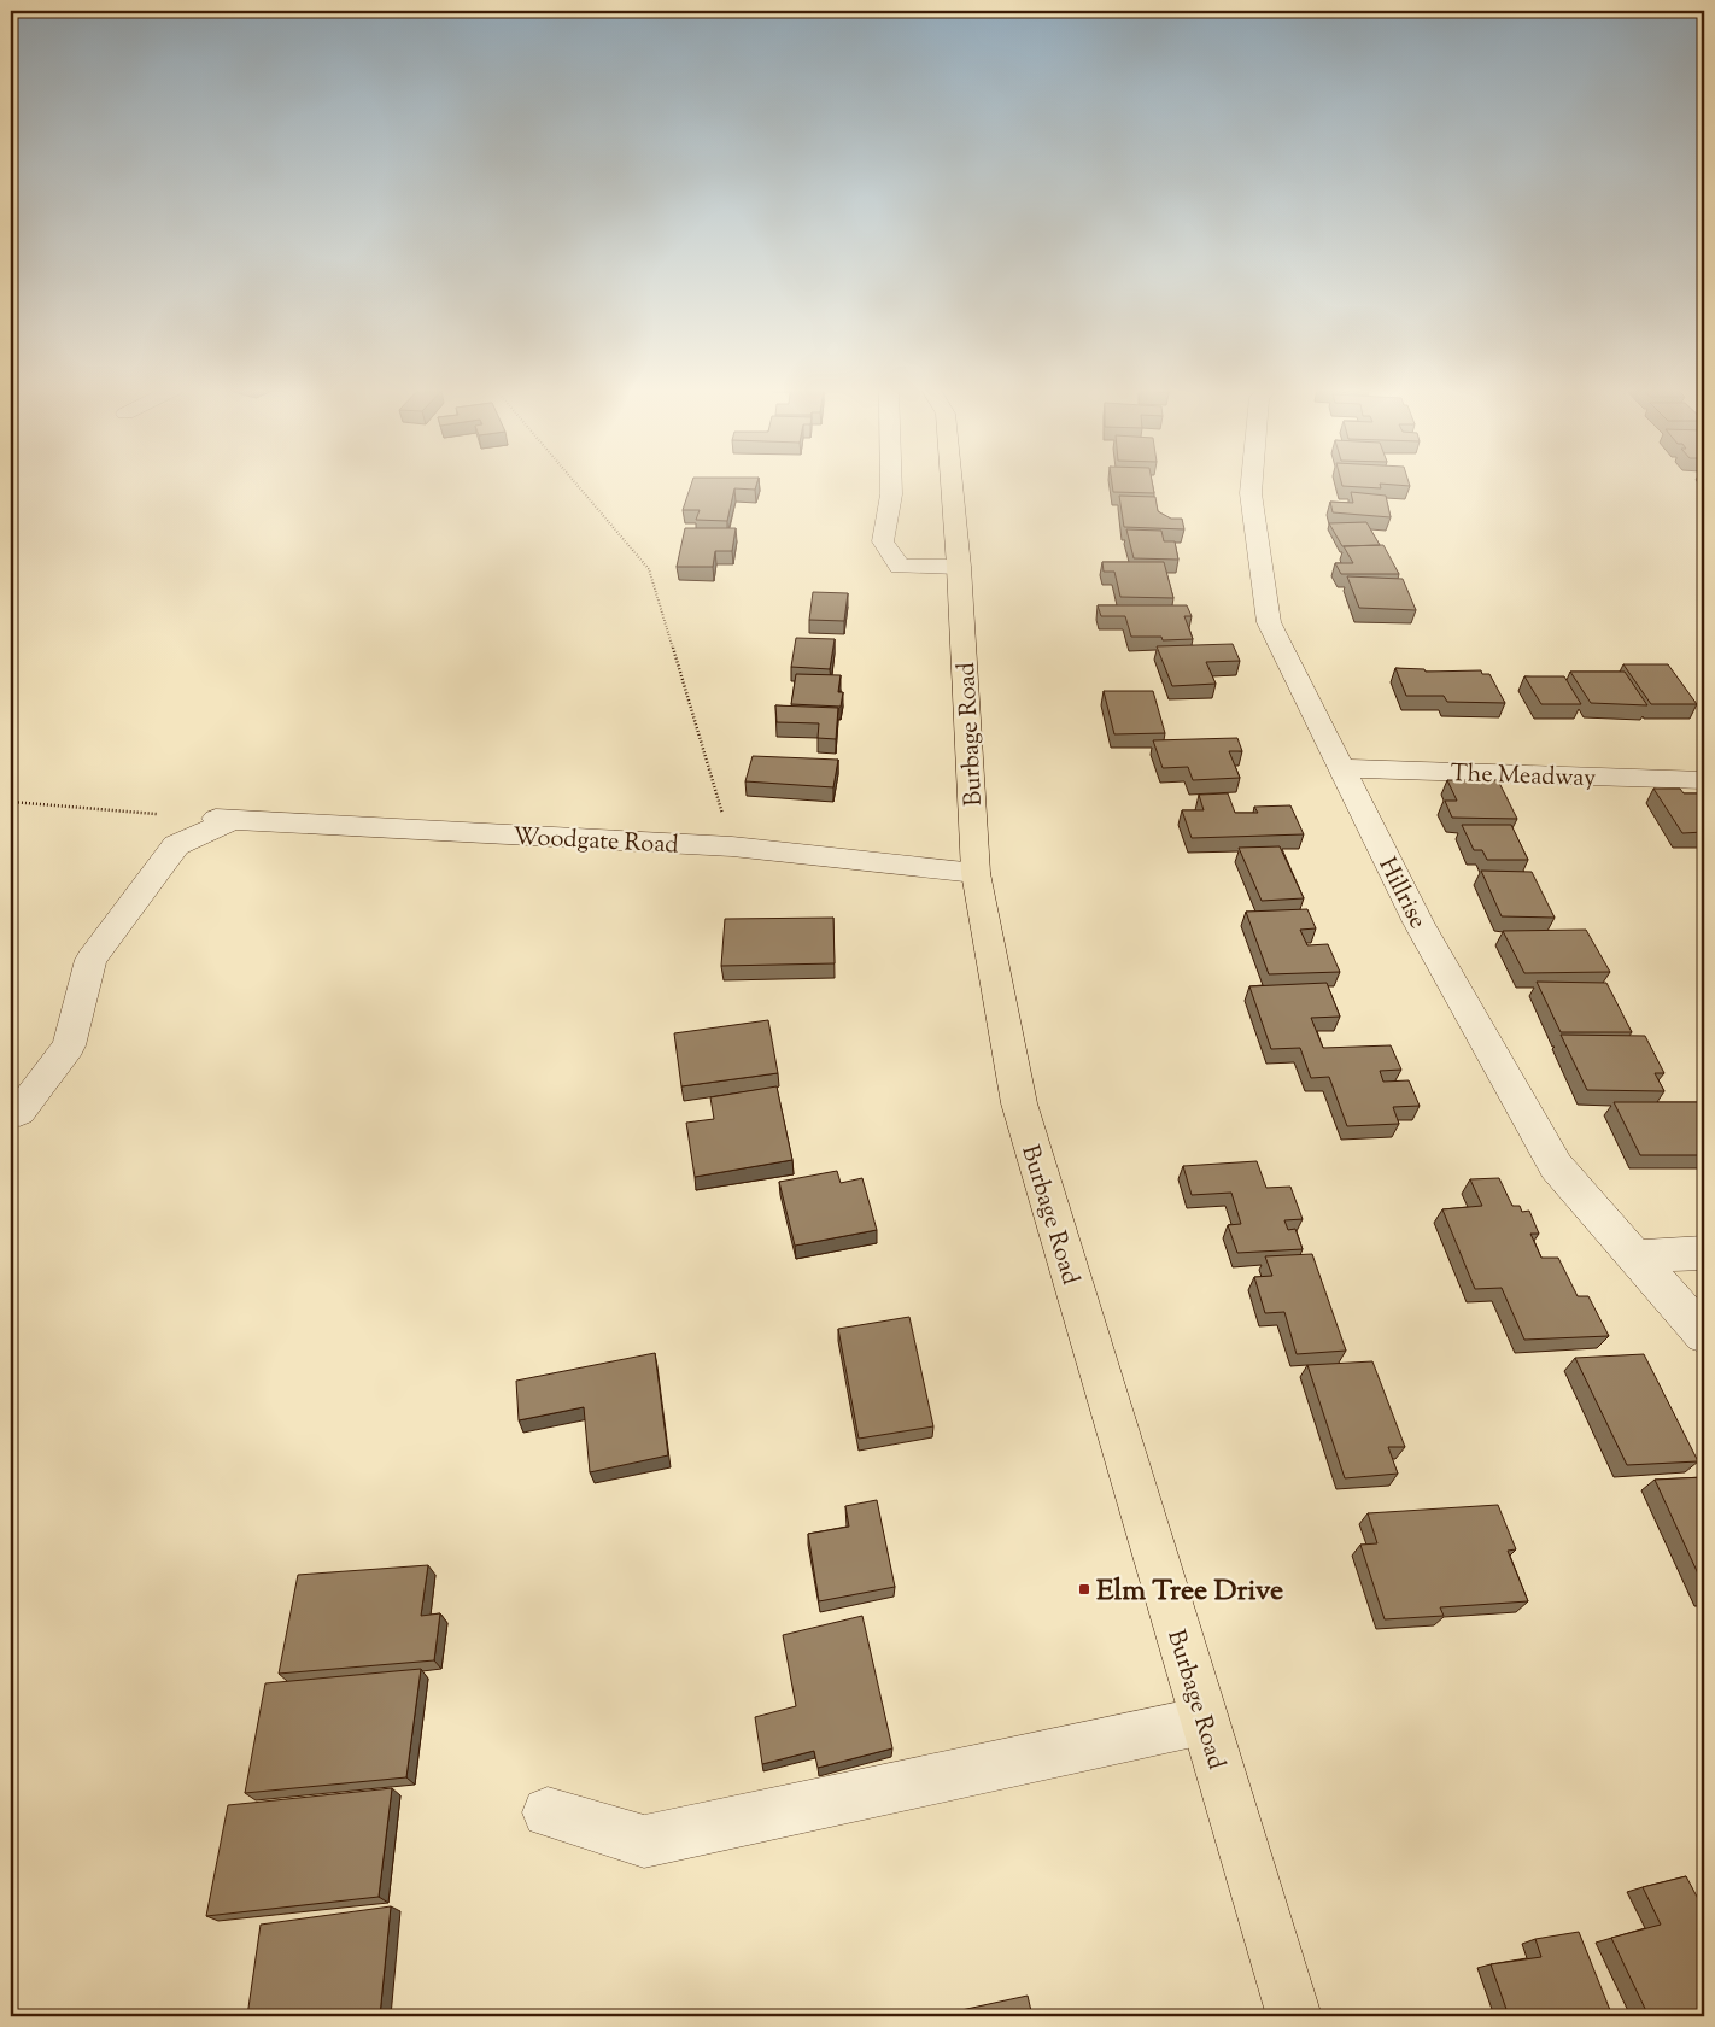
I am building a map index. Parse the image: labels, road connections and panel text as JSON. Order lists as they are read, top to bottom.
{
  "streets": {
    "main road": ["Burbage Road"],
    "street": ["The Meadway", "Woodgate Road", "Hillrise"]
  },
  "crossings": [
    ["Burbage Road", "Woodgate Road"],
    ["The Meadway", "Hillrise"]
  ],
  "places": {
    "transit": ["Elm Tree Drive"]
  }
}
